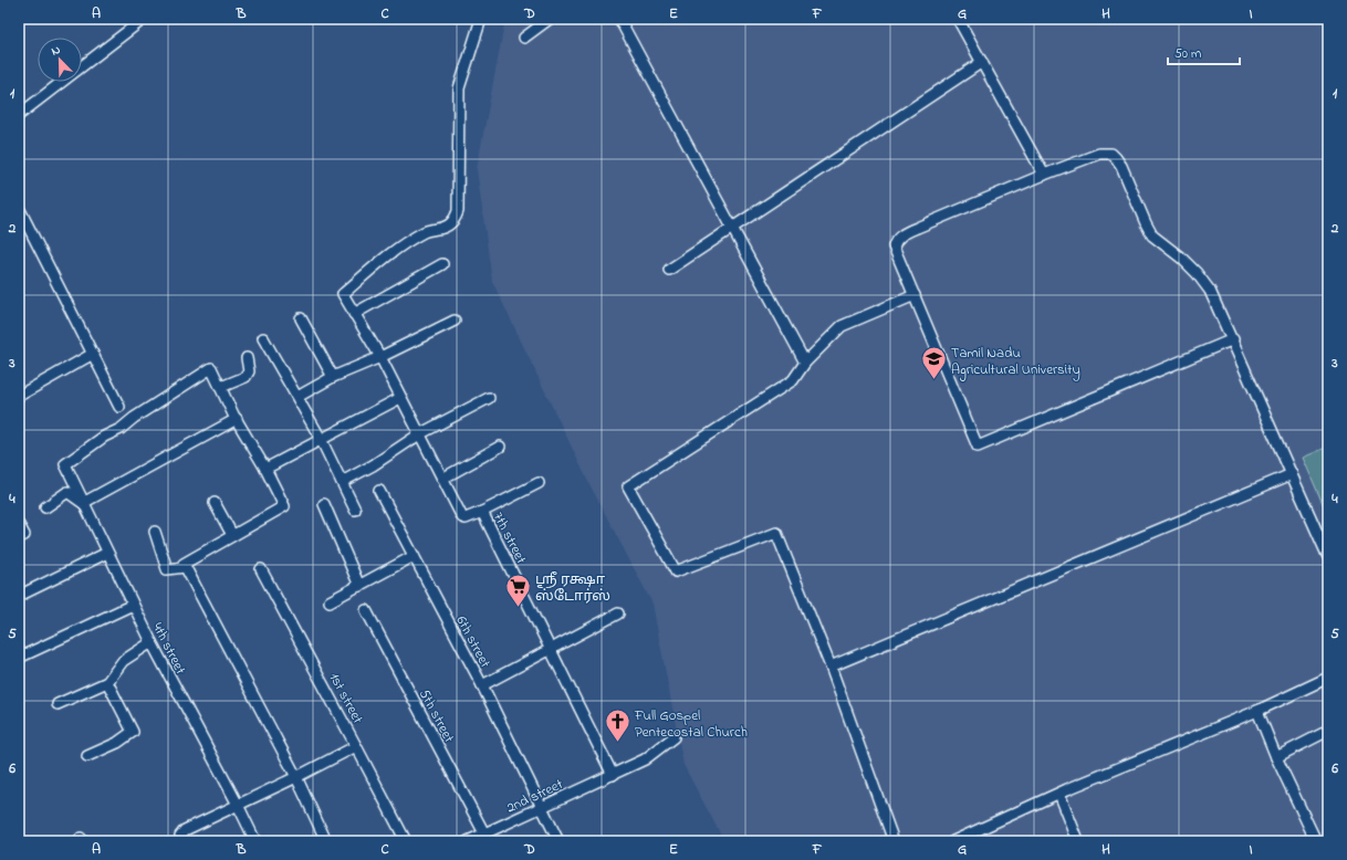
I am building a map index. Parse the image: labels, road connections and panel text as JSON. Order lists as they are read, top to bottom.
{
  "streets": {
    "street": [
      "7th street",
      "6th street",
      "4th street",
      "1st street",
      "5th street",
      "2nd street"
    ]
  },
  "crossings": [
    ["7th street", "2nd street"],
    ["6th street", "2nd street"],
    ["5th street", "2nd street"]
  ],
  "places": {
    "school or university": ["Tamil Nadu Agricultural University"],
    "supermarket": ["ஶ்ரீ ரக்ஷா ஸ்டோர்ஸ்"],
    "church": ["Full Gospel Pentecostal Church"]
  },
  "scale_bar": "50 m",
  "north": "top left",
  "grid": {
    "columns": [
      "A",
      "B",
      "C",
      "D",
      "E",
      "F",
      "G",
      "H",
      "I"
    ],
    "rows": [
      "1",
      "2",
      "3",
      "4",
      "5",
      "6"
    ]
  }
}
